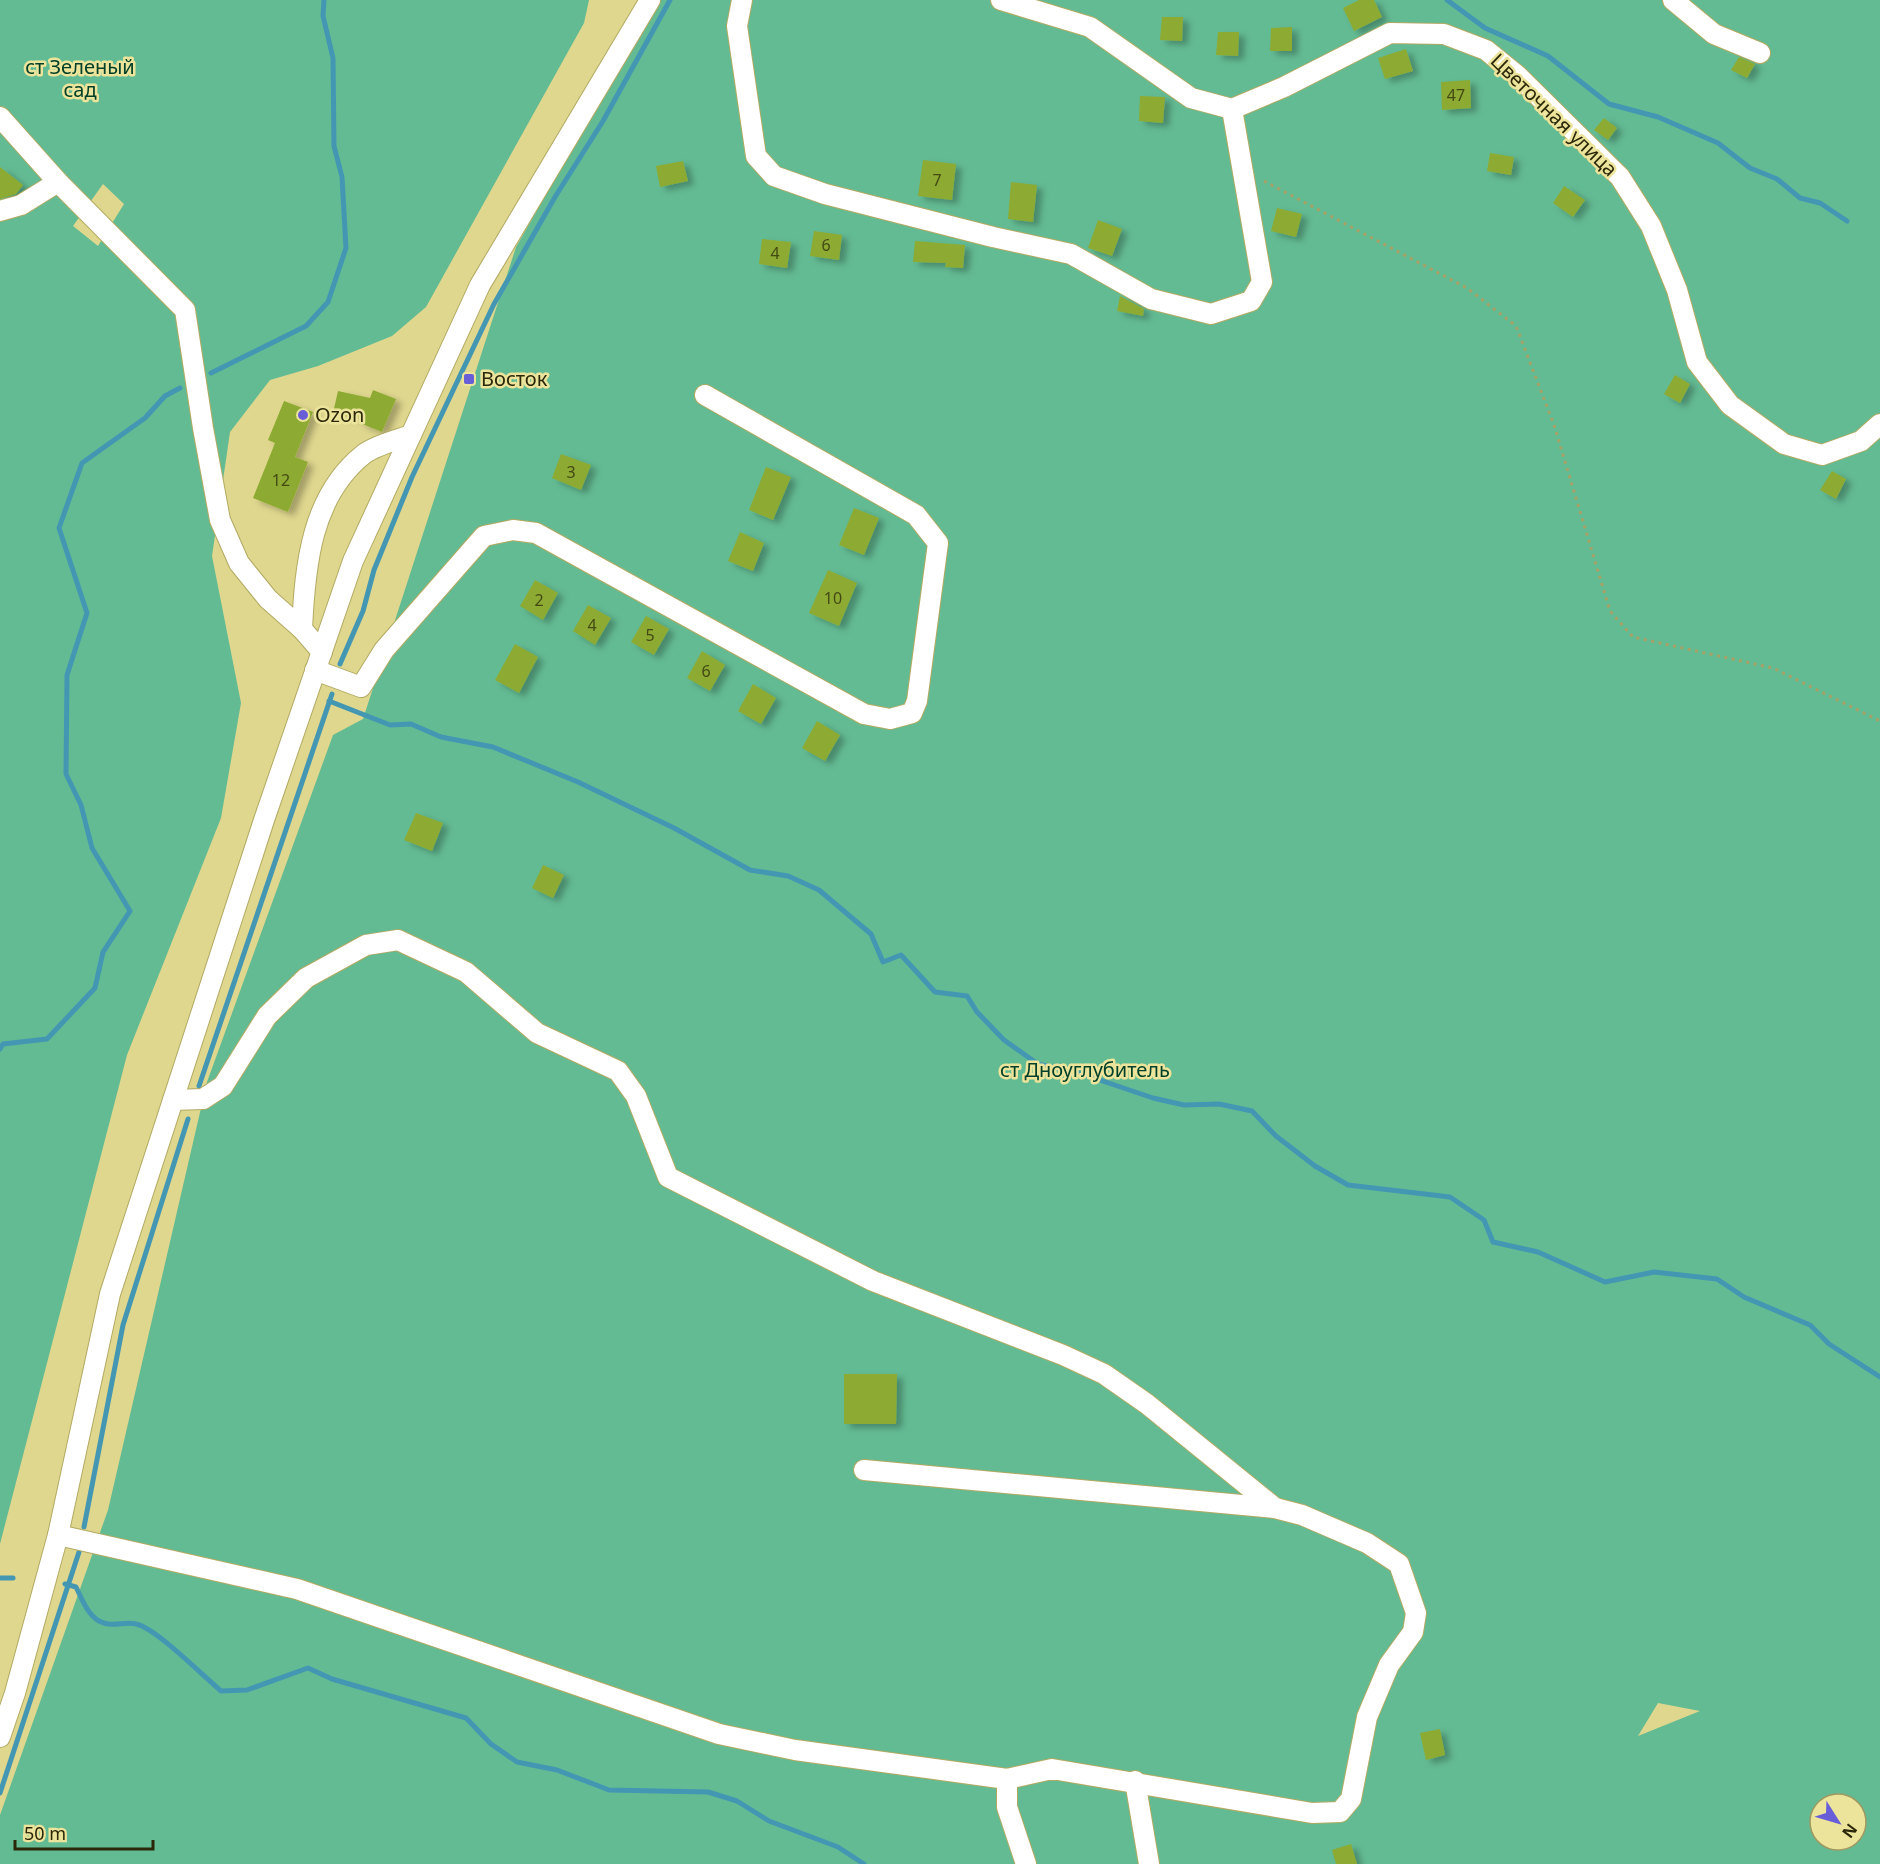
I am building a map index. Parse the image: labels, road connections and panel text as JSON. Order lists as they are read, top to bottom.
{
  "streets": {
    "street": ["Цветочная улица"]
  },
  "parks": ["ст Зеленый сад", "ст Дноуглубитель"],
  "places": {
    "transit": ["Восток"],
    "other": ["Ozon"]
  },
  "house_numbers": [
    "47",
    "7",
    "6",
    "4",
    "3",
    "12",
    "10",
    "2",
    "4",
    "5",
    "6"
  ],
  "scale_bar": "50 m",
  "north": "bottom right"
}
